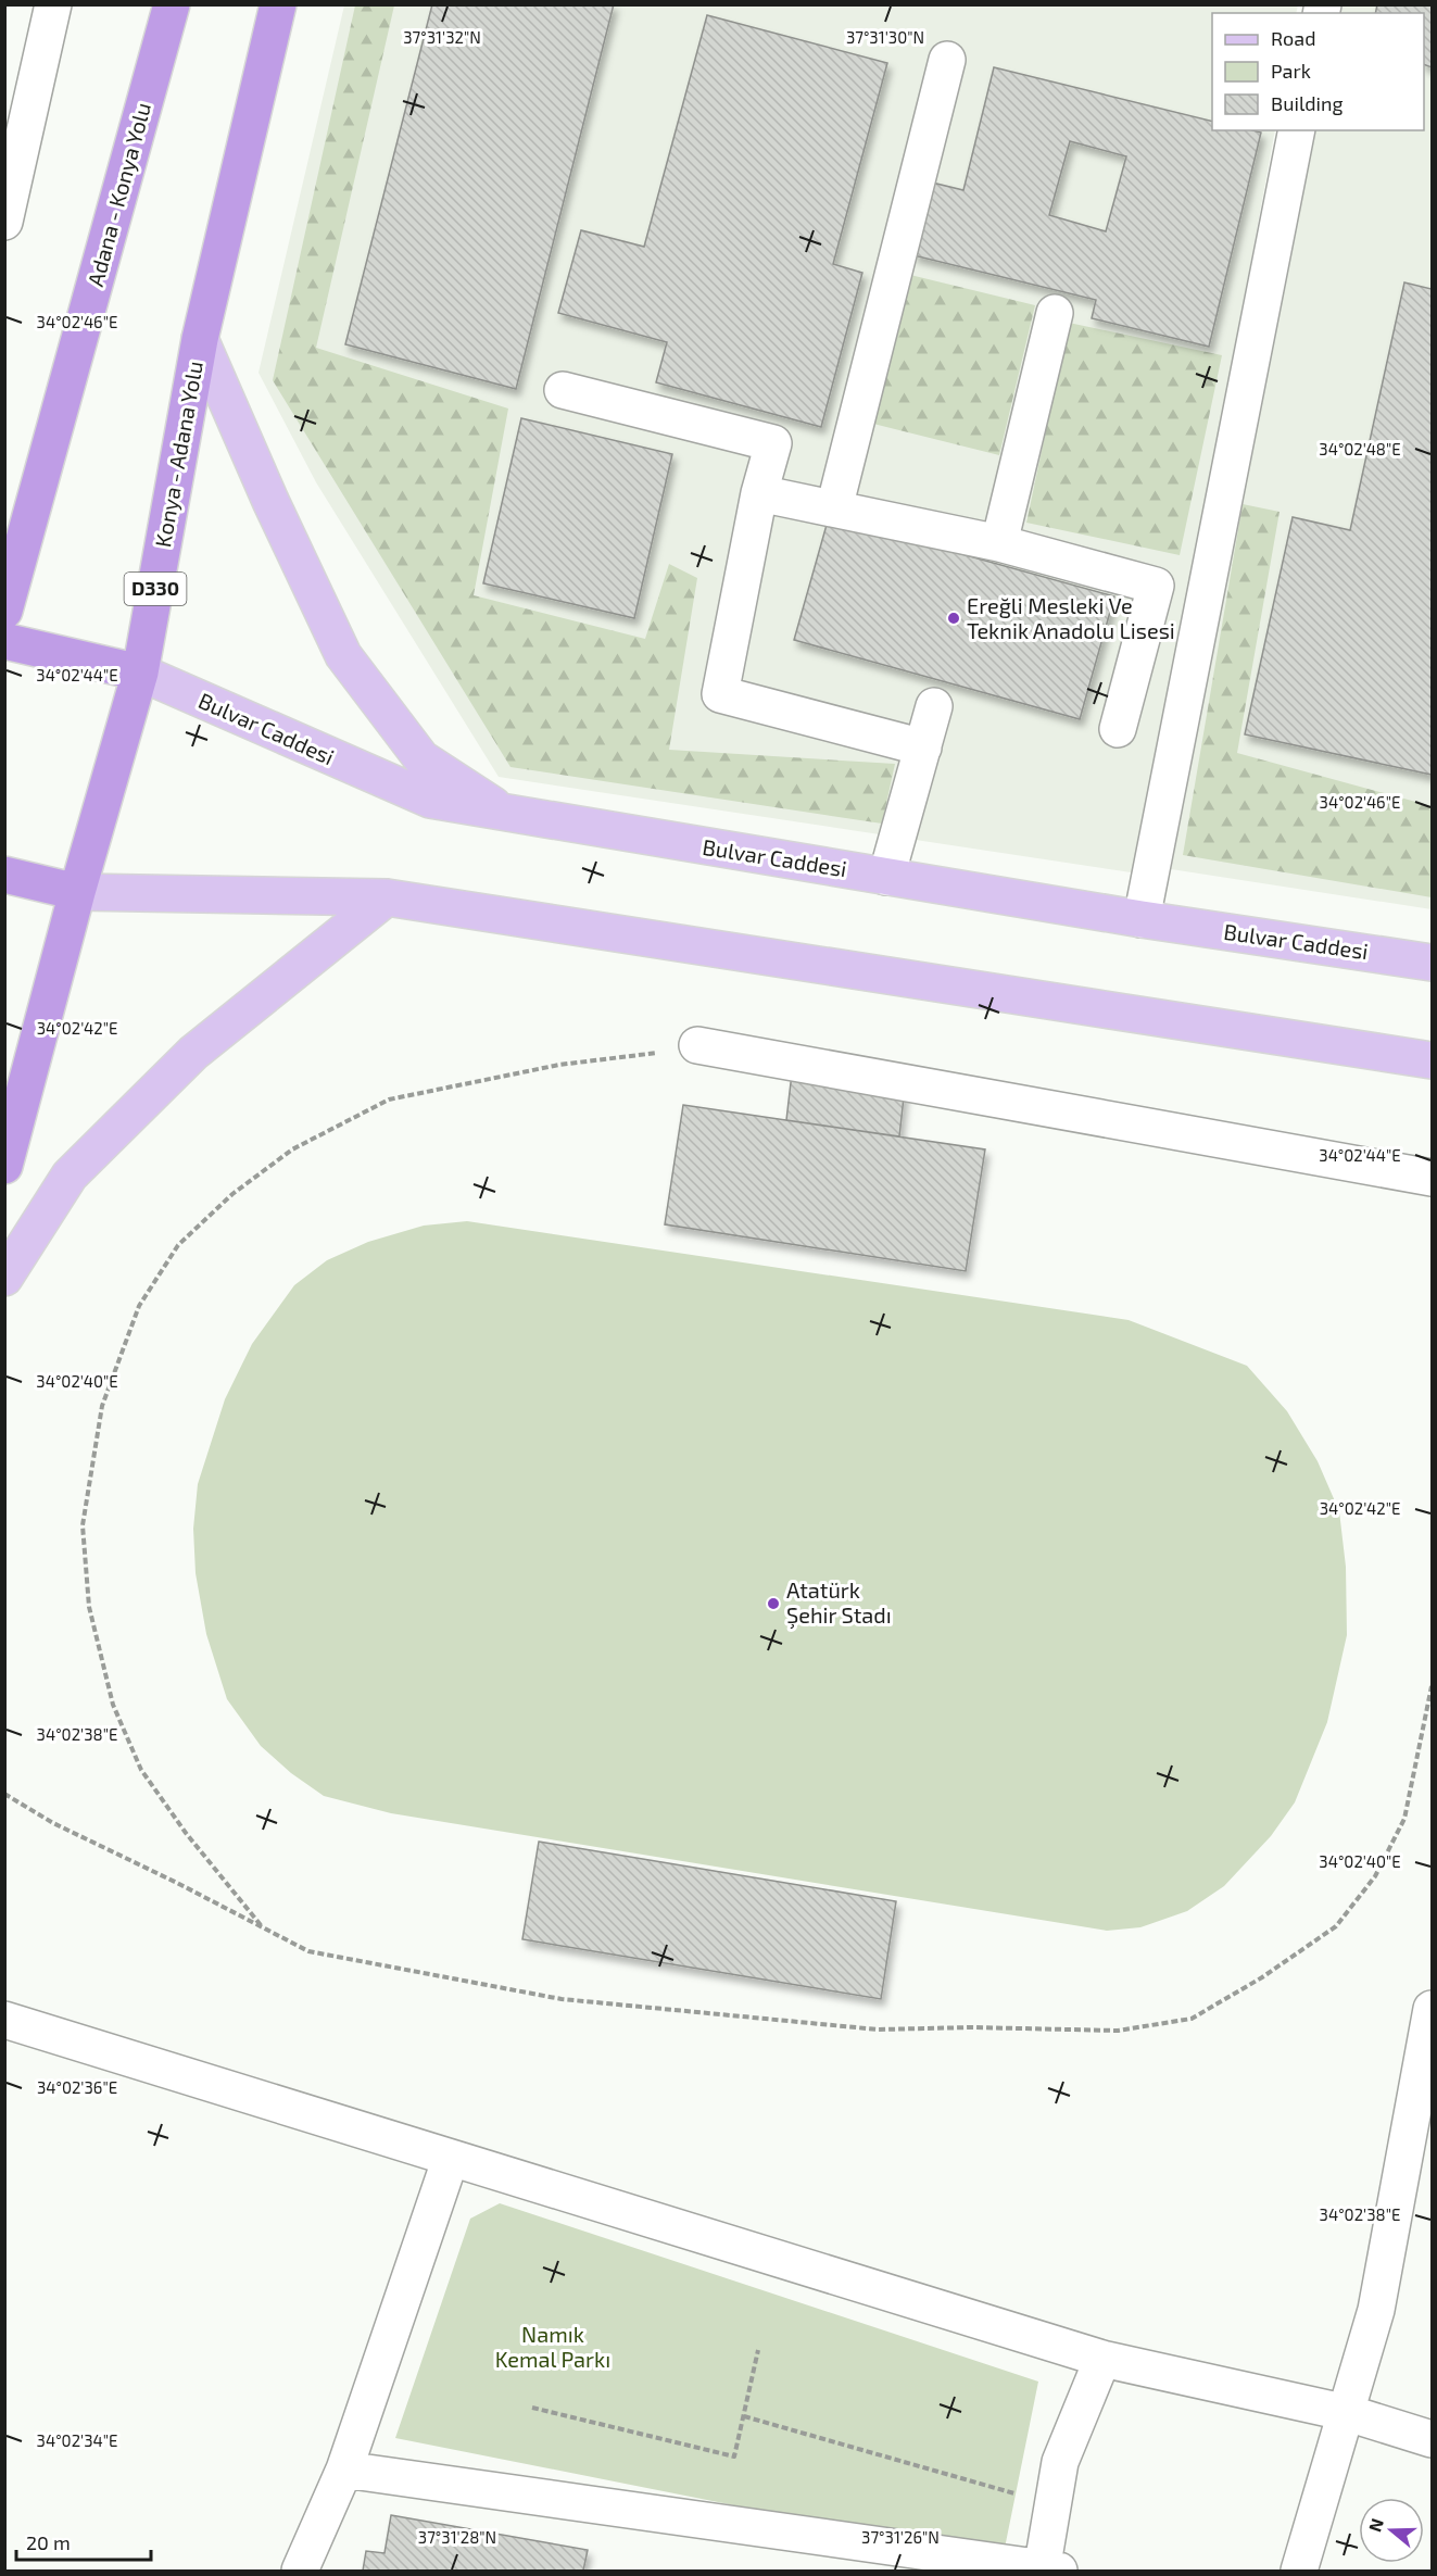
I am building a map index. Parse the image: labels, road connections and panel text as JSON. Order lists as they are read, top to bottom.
{
  "streets": {
    "highway": ["Adana - Konya Yolu", "Konya - Adana Yolu", "D330"],
    "main road": ["Bulvar Caddesi"]
  },
  "crossings": [
    ["Konya - Adana Yolu", "Bulvar Caddesi"]
  ],
  "parks": ["Namık Kemal Parkı"],
  "places": ["Ereğli Mesleki Ve Teknik Anadolu Lisesi", "Atatürk Şehir Stadı"],
  "legend": ["Road", "Park", "Building"],
  "scale_bar": "20 m",
  "north": "left",
  "coordinates": [
    "37°31'32\"N",
    "37°31'30\"N",
    "34°02'46\"E",
    "34°02'48\"E",
    "34°02'44\"E",
    "34°02'42\"E",
    "34°02'40\"E",
    "34°02'38\"E",
    "34°02'36\"E",
    "34°02'34\"E",
    "37°31'28\"N",
    "37°31'26\"N"
  ]
}
